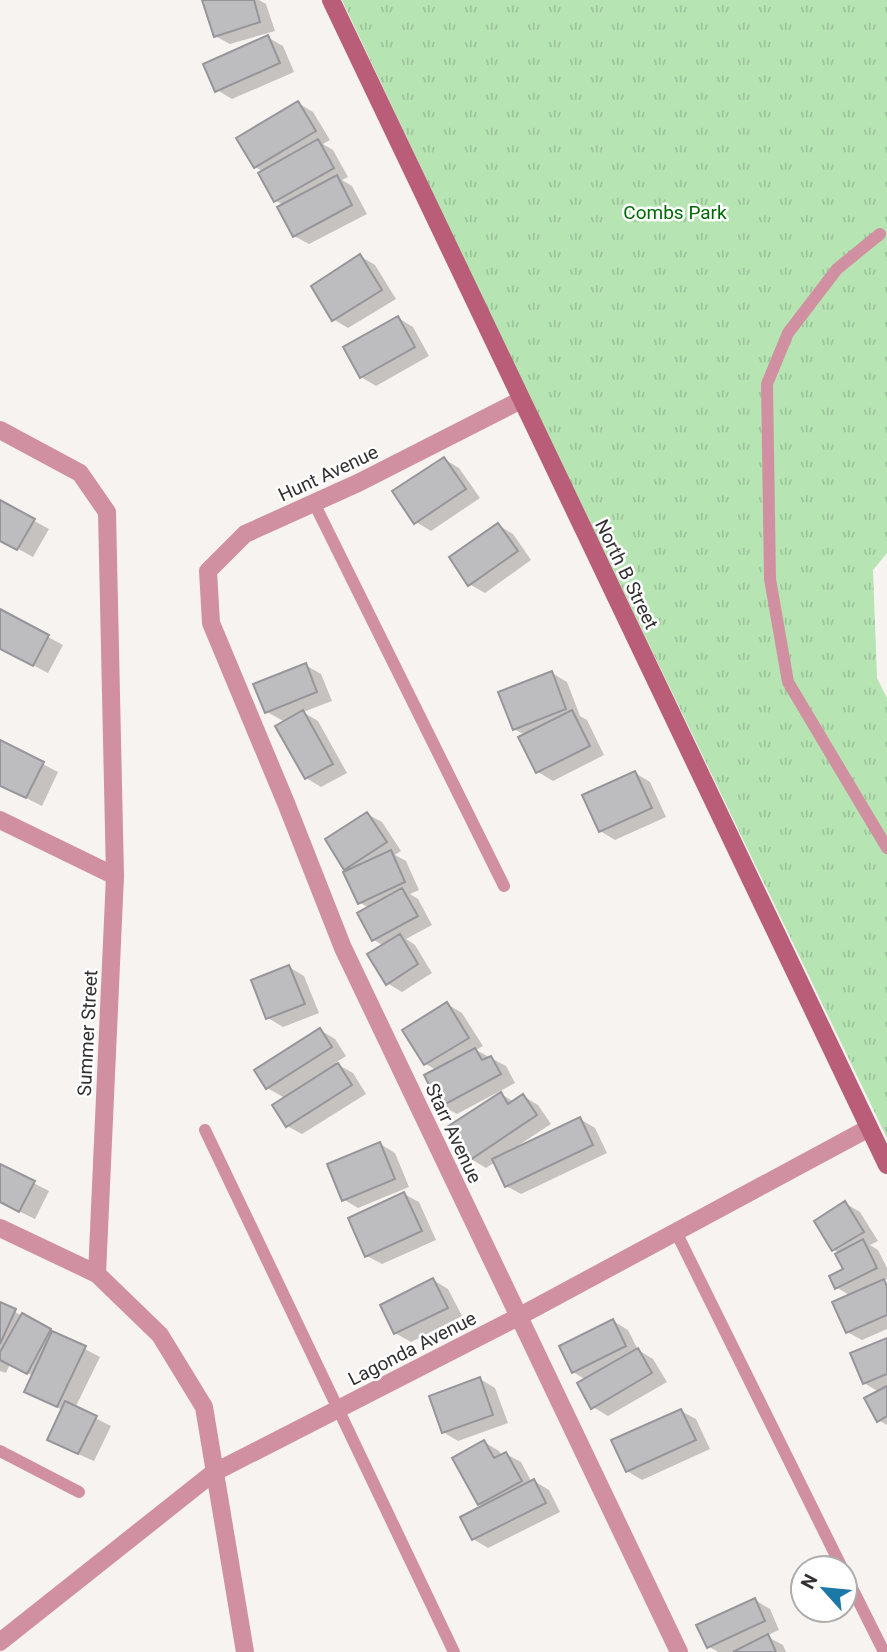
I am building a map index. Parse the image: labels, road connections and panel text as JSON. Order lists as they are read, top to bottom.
{
  "streets": {
    "main road": ["North B Street"],
    "street": [
      "Hunt Avenue",
      "Summer Street",
      "Starr Avenue",
      "Lagonda Avenue"
    ]
  },
  "crossings": [
    ["Hunt Avenue", "North B Street"],
    ["Hunt Avenue", "Starr Avenue"],
    ["North B Street", "Lagonda Avenue"],
    ["Starr Avenue", "Lagonda Avenue"]
  ],
  "parks": ["Combs Park"],
  "north": "top left"
}
